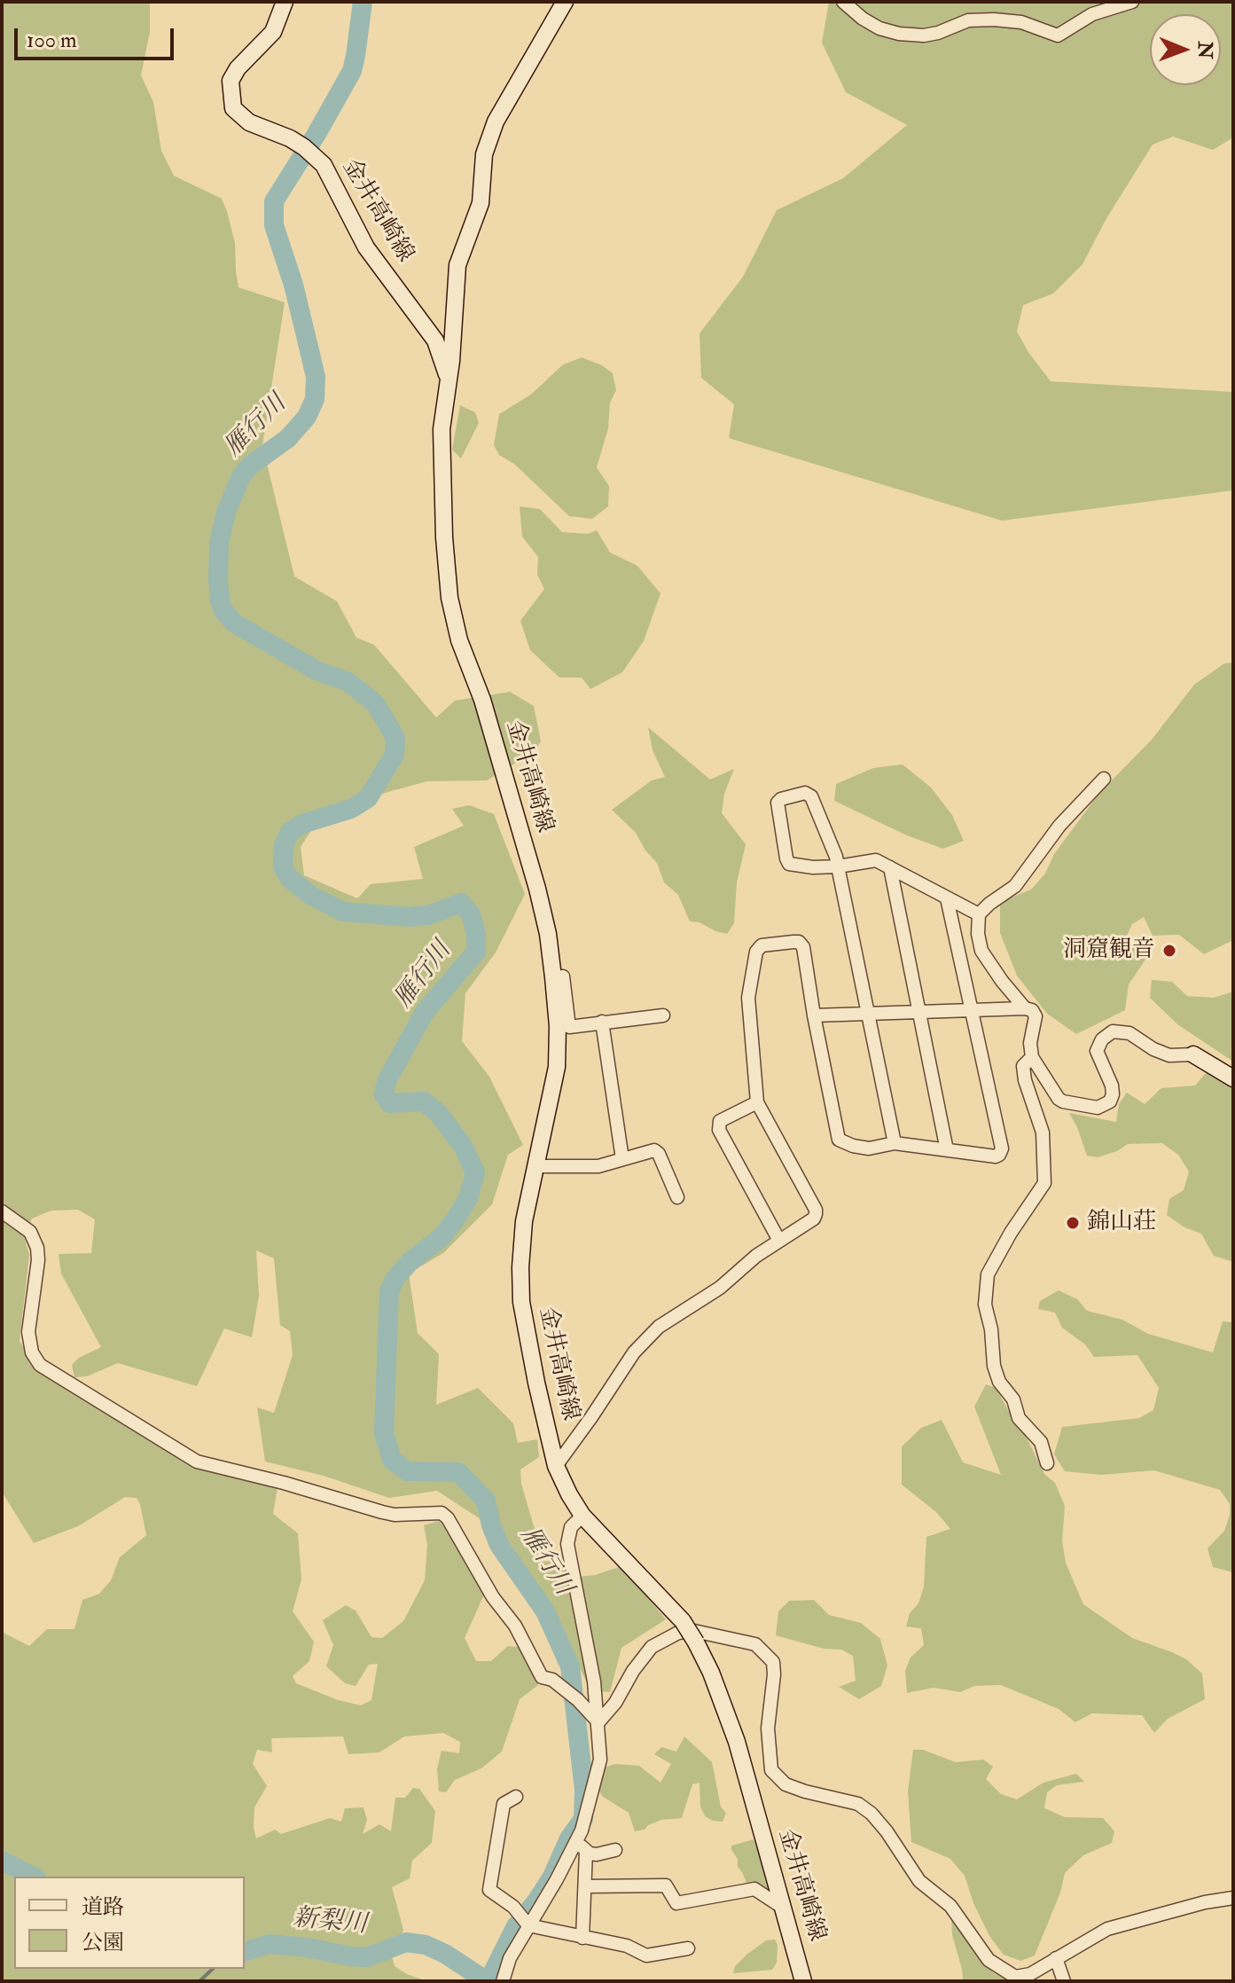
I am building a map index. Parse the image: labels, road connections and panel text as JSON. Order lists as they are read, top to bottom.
{
  "streets": {
    "main road": ["金井高崎線"]
  },
  "water": ["雁行川", "新梨川"],
  "places": ["洞窟観音", "錦山荘"],
  "legend": ["道路", "公園"],
  "scale_bar": "100 m",
  "north": "right"
}
